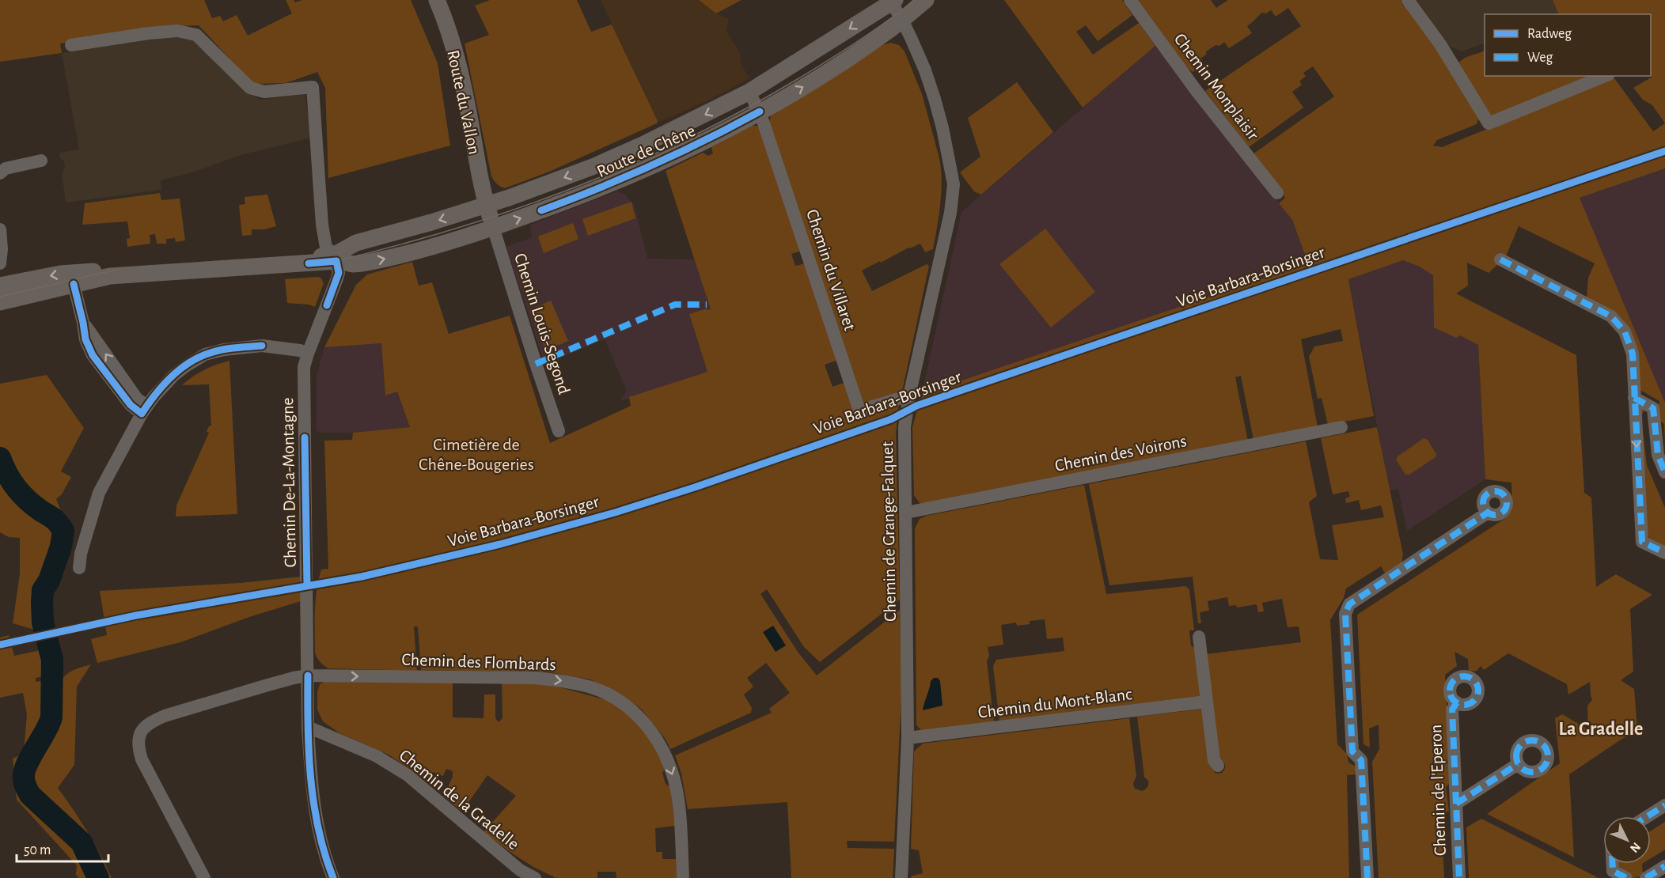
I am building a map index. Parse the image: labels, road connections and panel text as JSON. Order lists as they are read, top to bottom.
{
  "streets": {
    "main road": ["Route du Vallon", "Route de Chêne"],
    "street": [
      "Chemin Monplaisir",
      "Chemin du Villaret",
      "Chemin Louis-Segond",
      "Chemin des Voirons",
      "Chemin De-La-Montagne",
      "Chemin de Grange-Falquet",
      "Chemin des Flombards",
      "Chemin du Mont-Blanc",
      "Chemin de l'Eperon",
      "Chemin de la Gradelle"
    ],
    "cycle path": ["Voie Barbara-Borsinger"]
  },
  "crossings": [
    ["Route du Vallon", "Route de Chêne"],
    ["Route du Vallon", "Chemin Louis-Segond"],
    ["Route de Chêne", "Chemin du Villaret"],
    ["Route de Chêne", "Chemin Louis-Segond"],
    ["Route de Chêne", "Chemin De-La-Montagne"],
    ["Route de Chêne", "Chemin de Grange-Falquet"],
    ["Chemin du Villaret", "Chemin de Grange-Falquet"],
    ["Chemin des Voirons", "Chemin de Grange-Falquet"],
    ["Chemin De-La-Montagne", "Chemin des Flombards"],
    ["Chemin De-La-Montagne", "Chemin de la Gradelle"],
    ["Chemin de Grange-Falquet", "Chemin du Mont-Blanc"]
  ],
  "one_way": ["Chemin des Flombards"],
  "districts": ["La Gradelle"],
  "parks": ["Cimetière de Chêne-Bougeries"],
  "legend": ["Radweg", "Weg"],
  "scale_bar": "50 m",
  "north": "bottom right"
}
